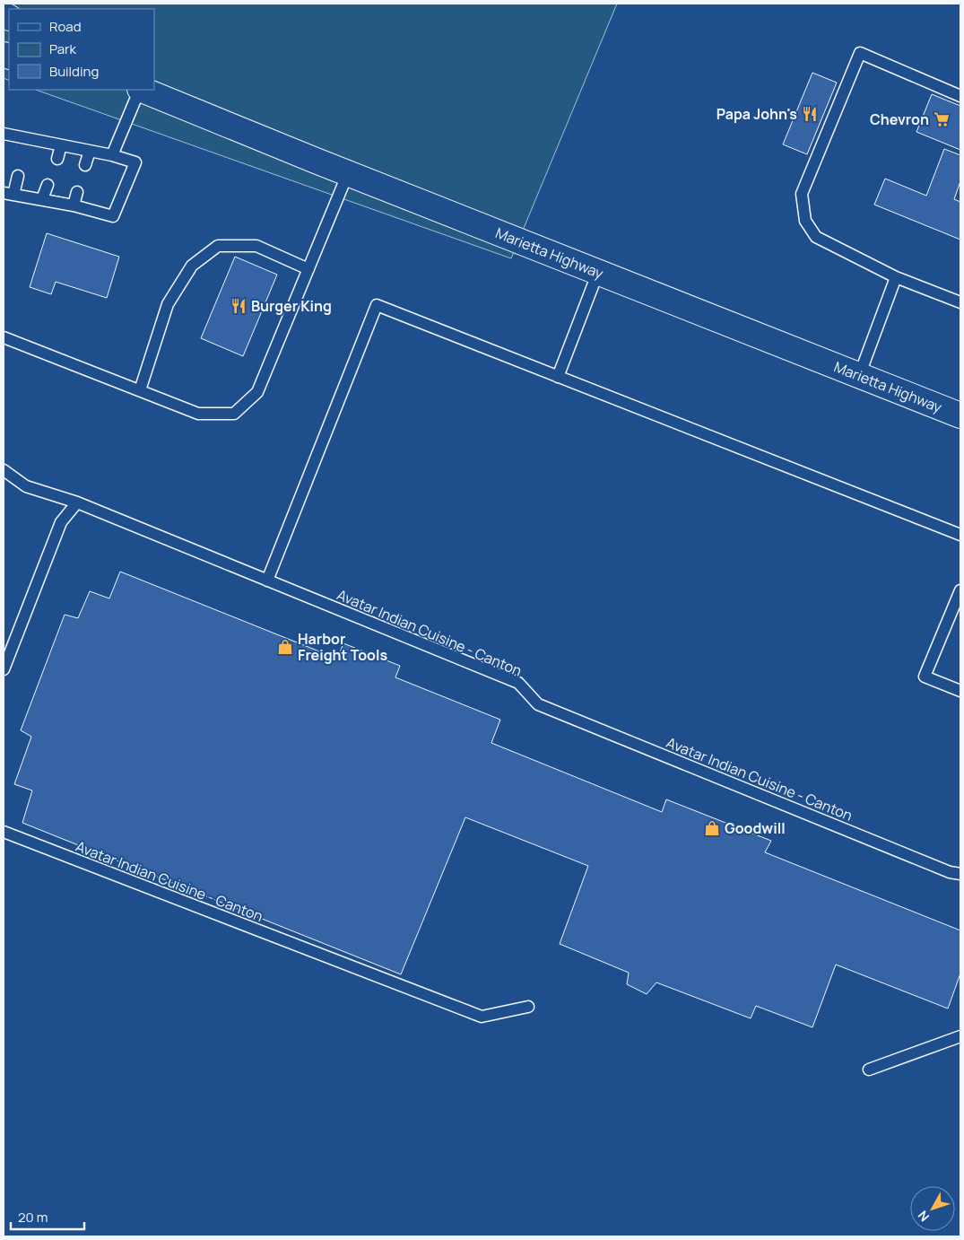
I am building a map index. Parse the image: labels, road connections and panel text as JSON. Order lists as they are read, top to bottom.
{
  "streets": {
    "main road": ["Marietta Highway"],
    "lane": ["Avatar Indian Cuisine - Canton"]
  },
  "places": {
    "restaurant": ["Papa John's", "Burger King"],
    "supermarket": ["Chevron"],
    "shop": ["Harbor Freight Tools", "Goodwill"]
  },
  "legend": ["Road", "Park", "Building"],
  "scale_bar": "20 m",
  "north": "bottom left"
}
